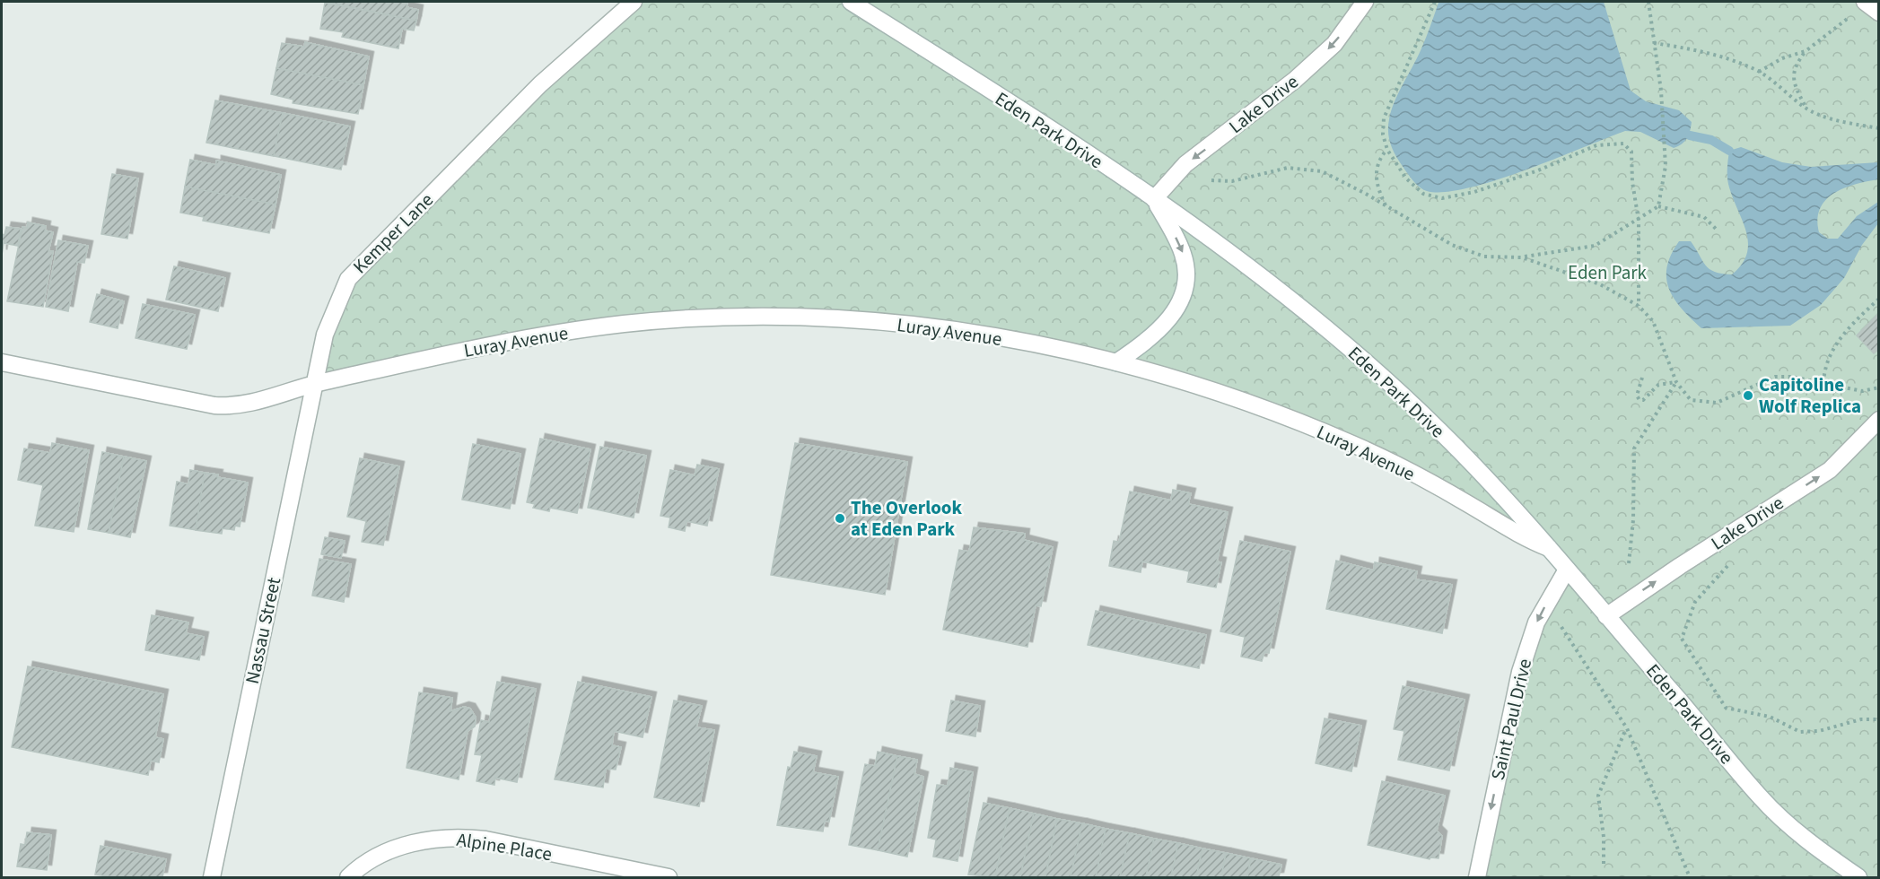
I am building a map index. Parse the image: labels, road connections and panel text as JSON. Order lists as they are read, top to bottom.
{
  "streets": {
    "street": [
      "Lake Drive",
      "Eden Park Drive",
      "Kemper Lane",
      "Luray Avenue",
      "Nassau Street",
      "Saint Paul Drive",
      "Alpine Place"
    ]
  },
  "crossings": [
    ["Lake Drive", "Eden Park Drive"],
    ["Eden Park Drive", "Luray Avenue"],
    ["Eden Park Drive", "Saint Paul Drive"],
    ["Kemper Lane", "Luray Avenue"],
    ["Kemper Lane", "Nassau Street"],
    ["Luray Avenue", "Nassau Street"]
  ],
  "one_way": ["Saint Paul Drive"],
  "parks": ["Eden Park"],
  "places": ["Capitoline Wolf Replica", "The Overlook at Eden Park"]
}
